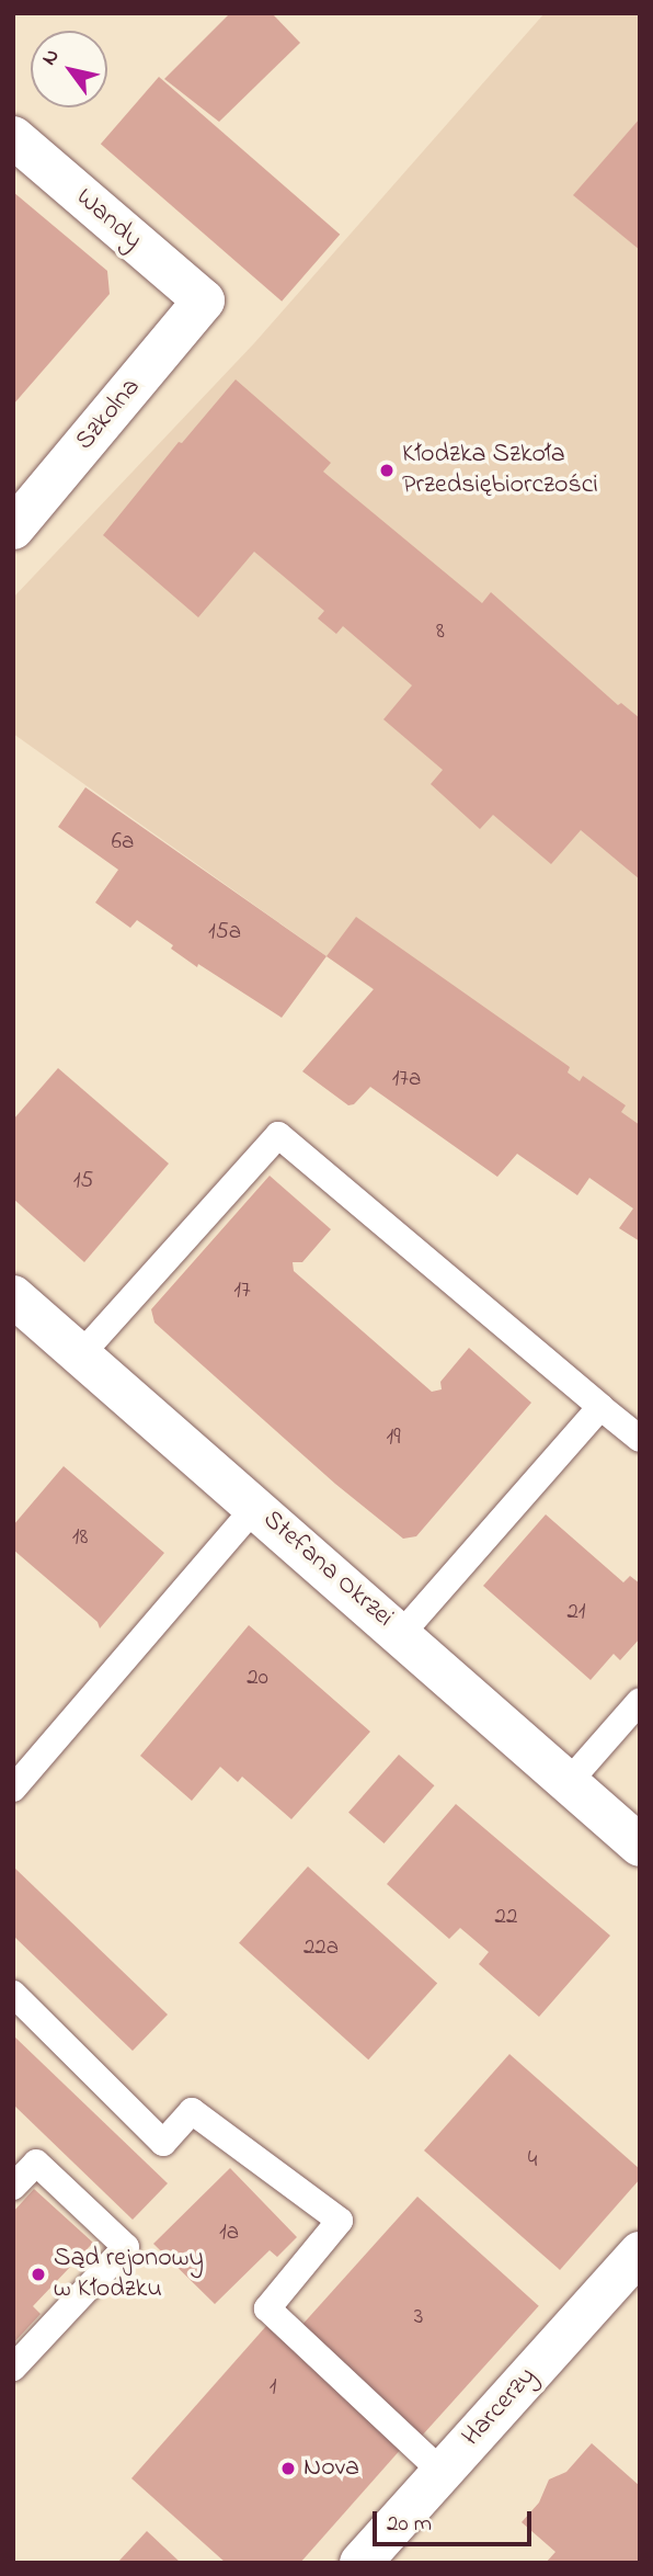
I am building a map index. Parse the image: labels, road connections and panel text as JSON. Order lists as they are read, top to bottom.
{
  "streets": {
    "street": [
      "Wandy",
      "Szkolna",
      "Stefana Okrzei",
      "Harcerzy"
    ]
  },
  "crossings": [
    ["Wandy", "Szkolna"]
  ],
  "places": ["Kłodzka Szkoła Przedsiębiorczości", "Sąd rejonowy w Kłodzku", "Nova"],
  "house_numbers": [
    "8",
    "6a",
    "15a",
    "17a",
    "15",
    "17",
    "19",
    "18",
    "21",
    "20",
    "22",
    "22a",
    "4",
    "1a",
    "3",
    "1"
  ],
  "scale_bar": "20 m",
  "north": "top left"
}
